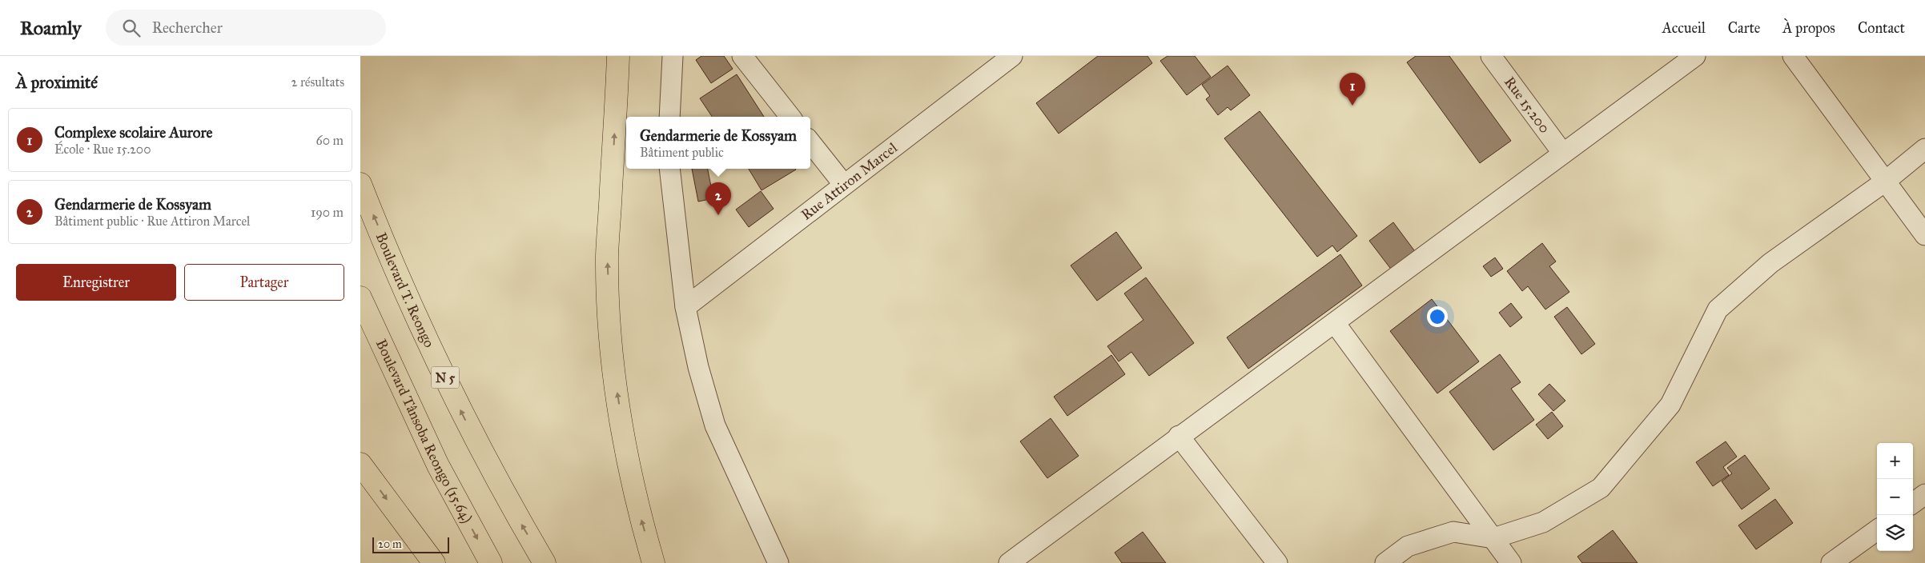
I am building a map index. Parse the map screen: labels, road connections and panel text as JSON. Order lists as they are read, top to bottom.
{
  "streets": {
    "highway": ["Boulevard T. Reongo", "N 5", "Boulevard Tânsoba Reongo (15.64)"],
    "street": ["Rue 15.200", "Rue Attiron Marcel"]
  },
  "scale_bar": "20 m",
  "page": {
    "header": "Roamly",
    "search": "Rechercher",
    "nav": [
      "Accueil",
      "Carte",
      "À propos",
      "Contact"
    ],
    "heading": ["À proximité", "2 résultats"],
    "pins": ["1", "2"],
    "list": [
      {
        "mark": "1",
        "name": "Complexe scolaire Aurore",
        "note": "École · Rue 15.200",
        "value": "60 m"
      },
      {
        "mark": "2",
        "name": "Gendarmerie de Kossyam",
        "note": "Bâtiment public · Rue Attiron Marcel",
        "value": "190 m"
      }
    ],
    "popup": ["Gendarmerie de Kossyam", "Bâtiment public"],
    "buttons": ["Enregistrer", "Partager"],
    "map_buttons": ["+", "−"],
    "scale": "20 m"
  }
}
